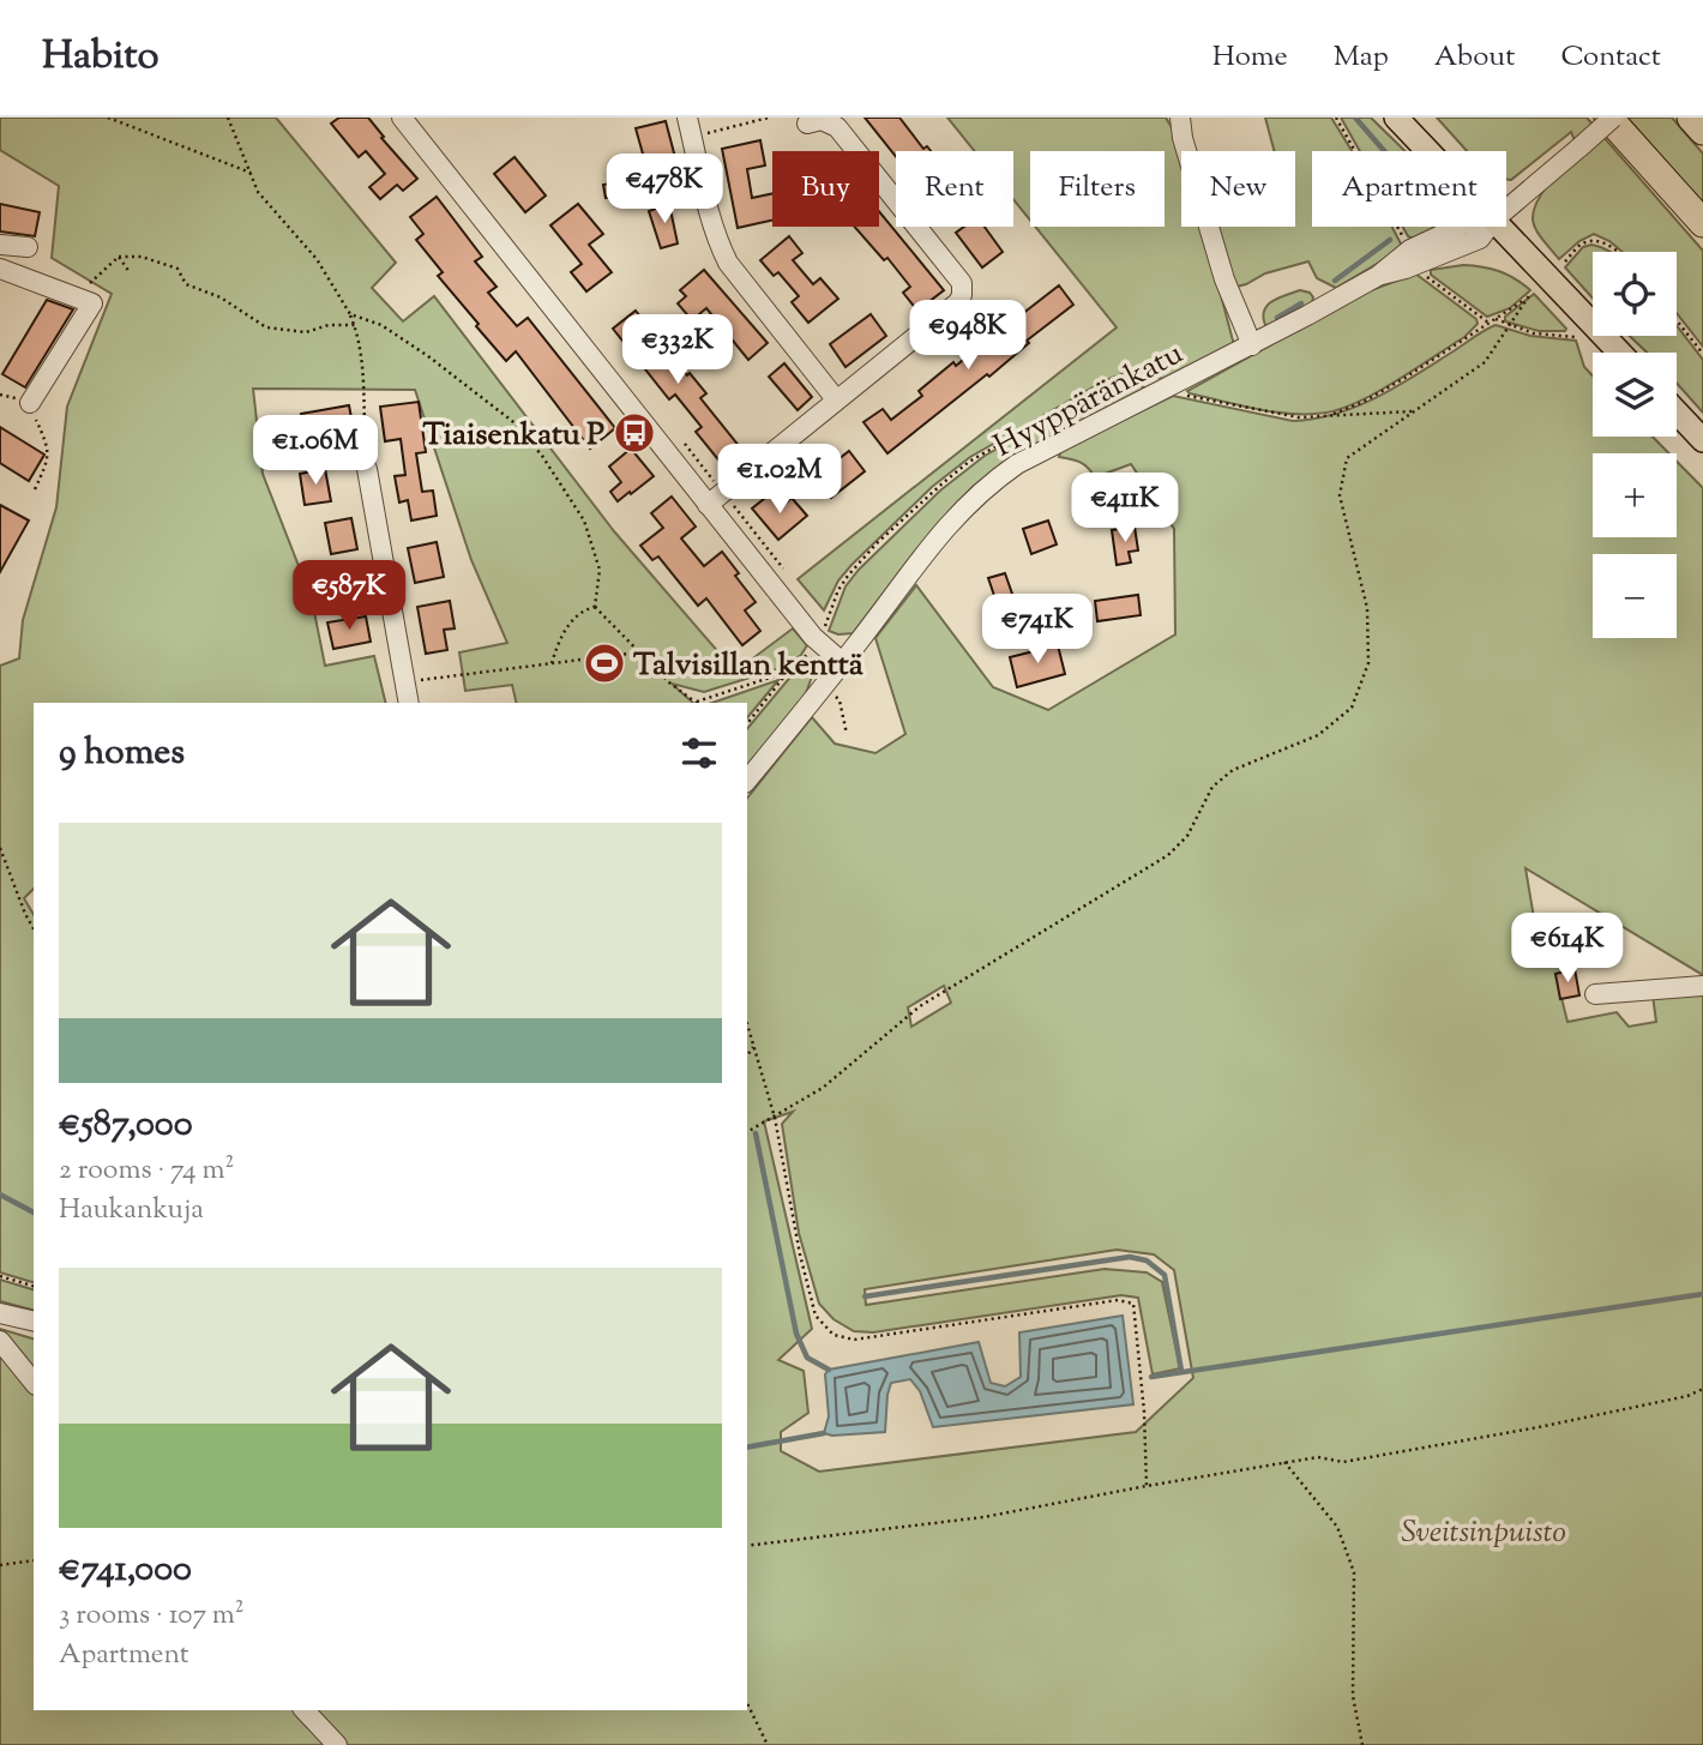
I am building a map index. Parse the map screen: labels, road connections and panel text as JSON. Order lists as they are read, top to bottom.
{
  "streets": {
    "street": ["Hyyppäränkatu"]
  },
  "parks": ["Sveitsinpuisto"],
  "places": {
    "bus stop": ["Tiaisenkatu P"],
    "sports": ["Talvisillan kenttä"]
  },
  "page": {
    "header": "Habito",
    "nav": [
      "Home",
      "Map",
      "About",
      "Contact"
    ],
    "chip": [
      "Buy",
      "Rent",
      "Filters",
      "New",
      "Apartment"
    ],
    "price": [
      "€478K",
      "€948K",
      "€332K",
      "€1.06M",
      "€1.02M",
      "€411K",
      "€587K",
      "€741K",
      "€614K"
    ],
    "map_buttons": ["+", "−"],
    "heading": "9 homes",
    "list": [
      {
        "name": "€587,000",
        "note": "2 rooms · 74 m² · Haukankuja"
      },
      {
        "name": "€741,000",
        "note": "3 rooms · 107 m² · Apartment"
      }
    ]
  }
}
